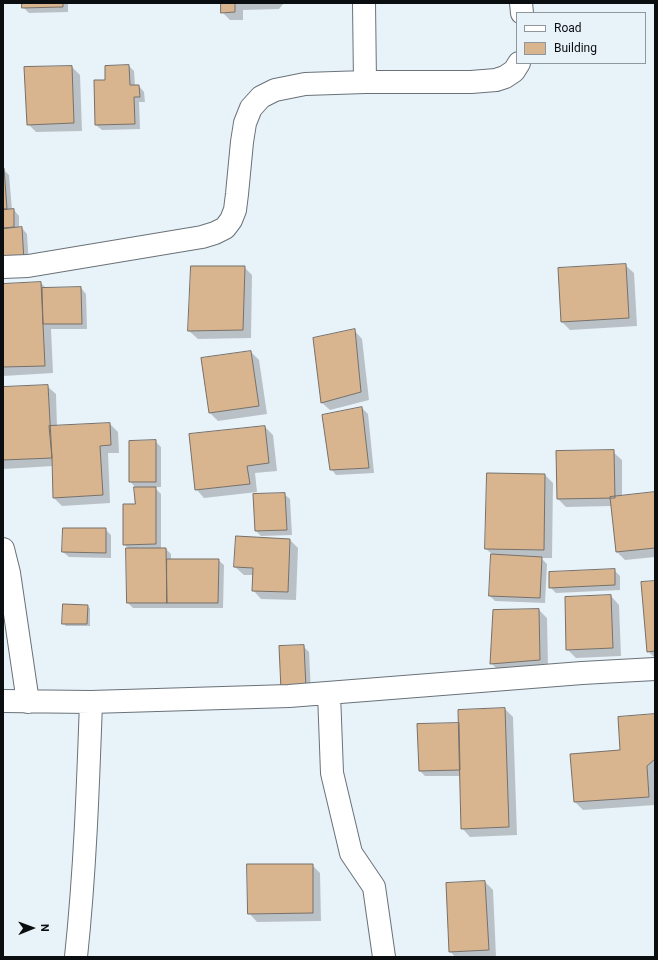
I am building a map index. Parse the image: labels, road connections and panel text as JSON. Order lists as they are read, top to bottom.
{
  "legend": ["Road", "Building"],
  "north": "right"
}
